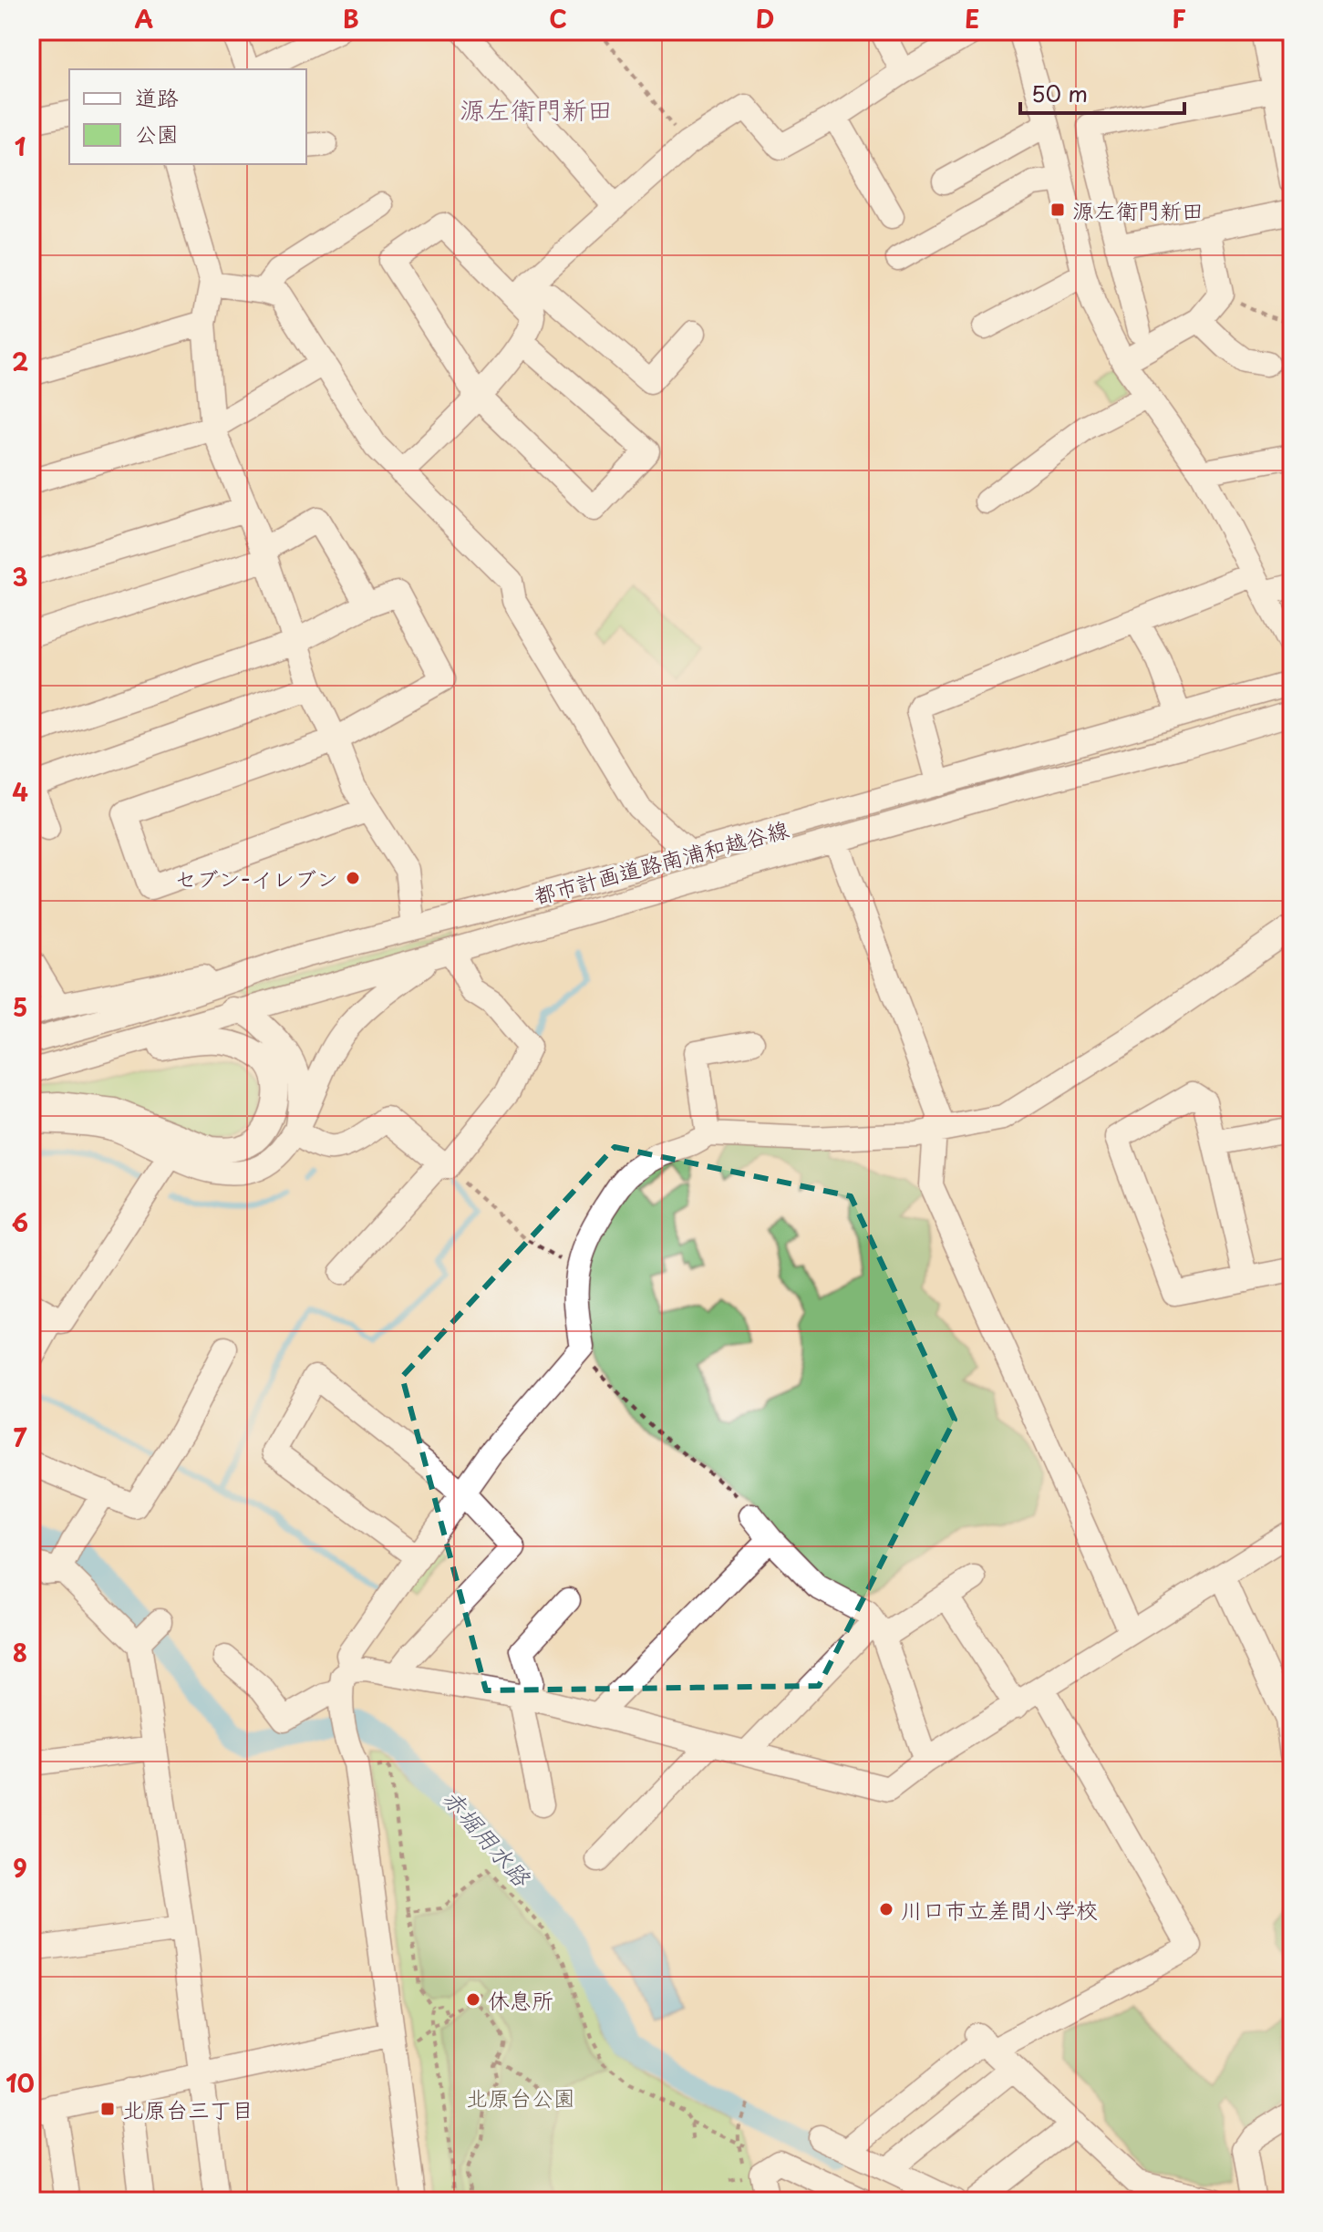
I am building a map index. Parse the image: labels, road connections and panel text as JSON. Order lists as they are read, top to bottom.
{
  "streets": {
    "street": ["都市計画道路南浦和越谷線"]
  },
  "districts": ["源左衛門新田"],
  "water": ["赤堀用水路"],
  "parks": ["北原台公園"],
  "places": {
    "transit": ["源左衛門新田", "北原台三丁目"],
    "other": ["セブン-イレブン", "川口市立差間小学校", "休息所"]
  },
  "legend": ["道路", "公園"],
  "scale_bar": "50 m",
  "grid": {
    "columns": [
      "A",
      "B",
      "C",
      "D",
      "E",
      "F"
    ],
    "rows": [
      "1",
      "2",
      "3",
      "4",
      "5",
      "6",
      "7",
      "8",
      "9",
      "10"
    ]
  }
}
